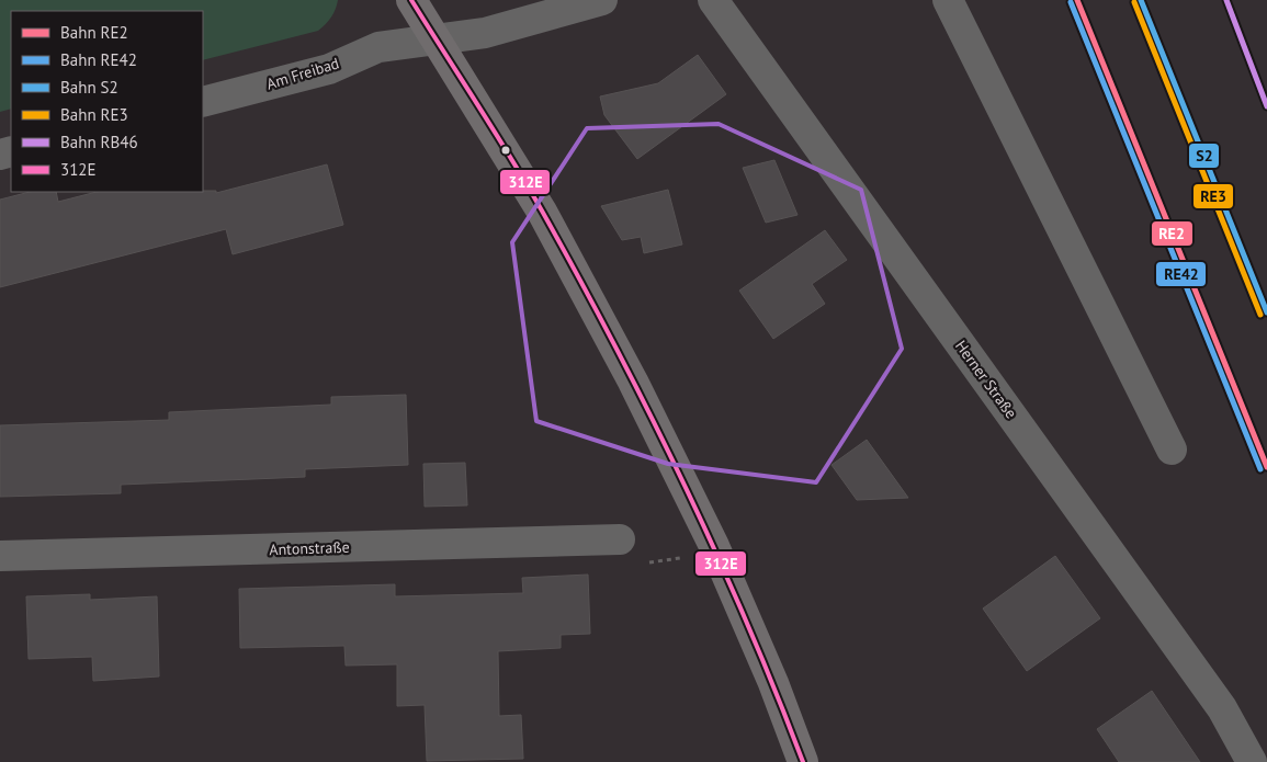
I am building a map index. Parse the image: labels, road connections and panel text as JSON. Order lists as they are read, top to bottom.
{
  "streets": {
    "street": ["Am Freibad", "Herner Straße", "Antonstraße"]
  },
  "lines": [
    "rail line RE2",
    "rail line S2",
    "rail line RB46",
    "transit line 312E",
    "rail line RE42",
    "rail line RE3"
  ],
  "legend": [
    "Bahn RE2",
    "Bahn RE42",
    "Bahn S2",
    "Bahn RE3",
    "Bahn RB46",
    "312E"
  ]
}
